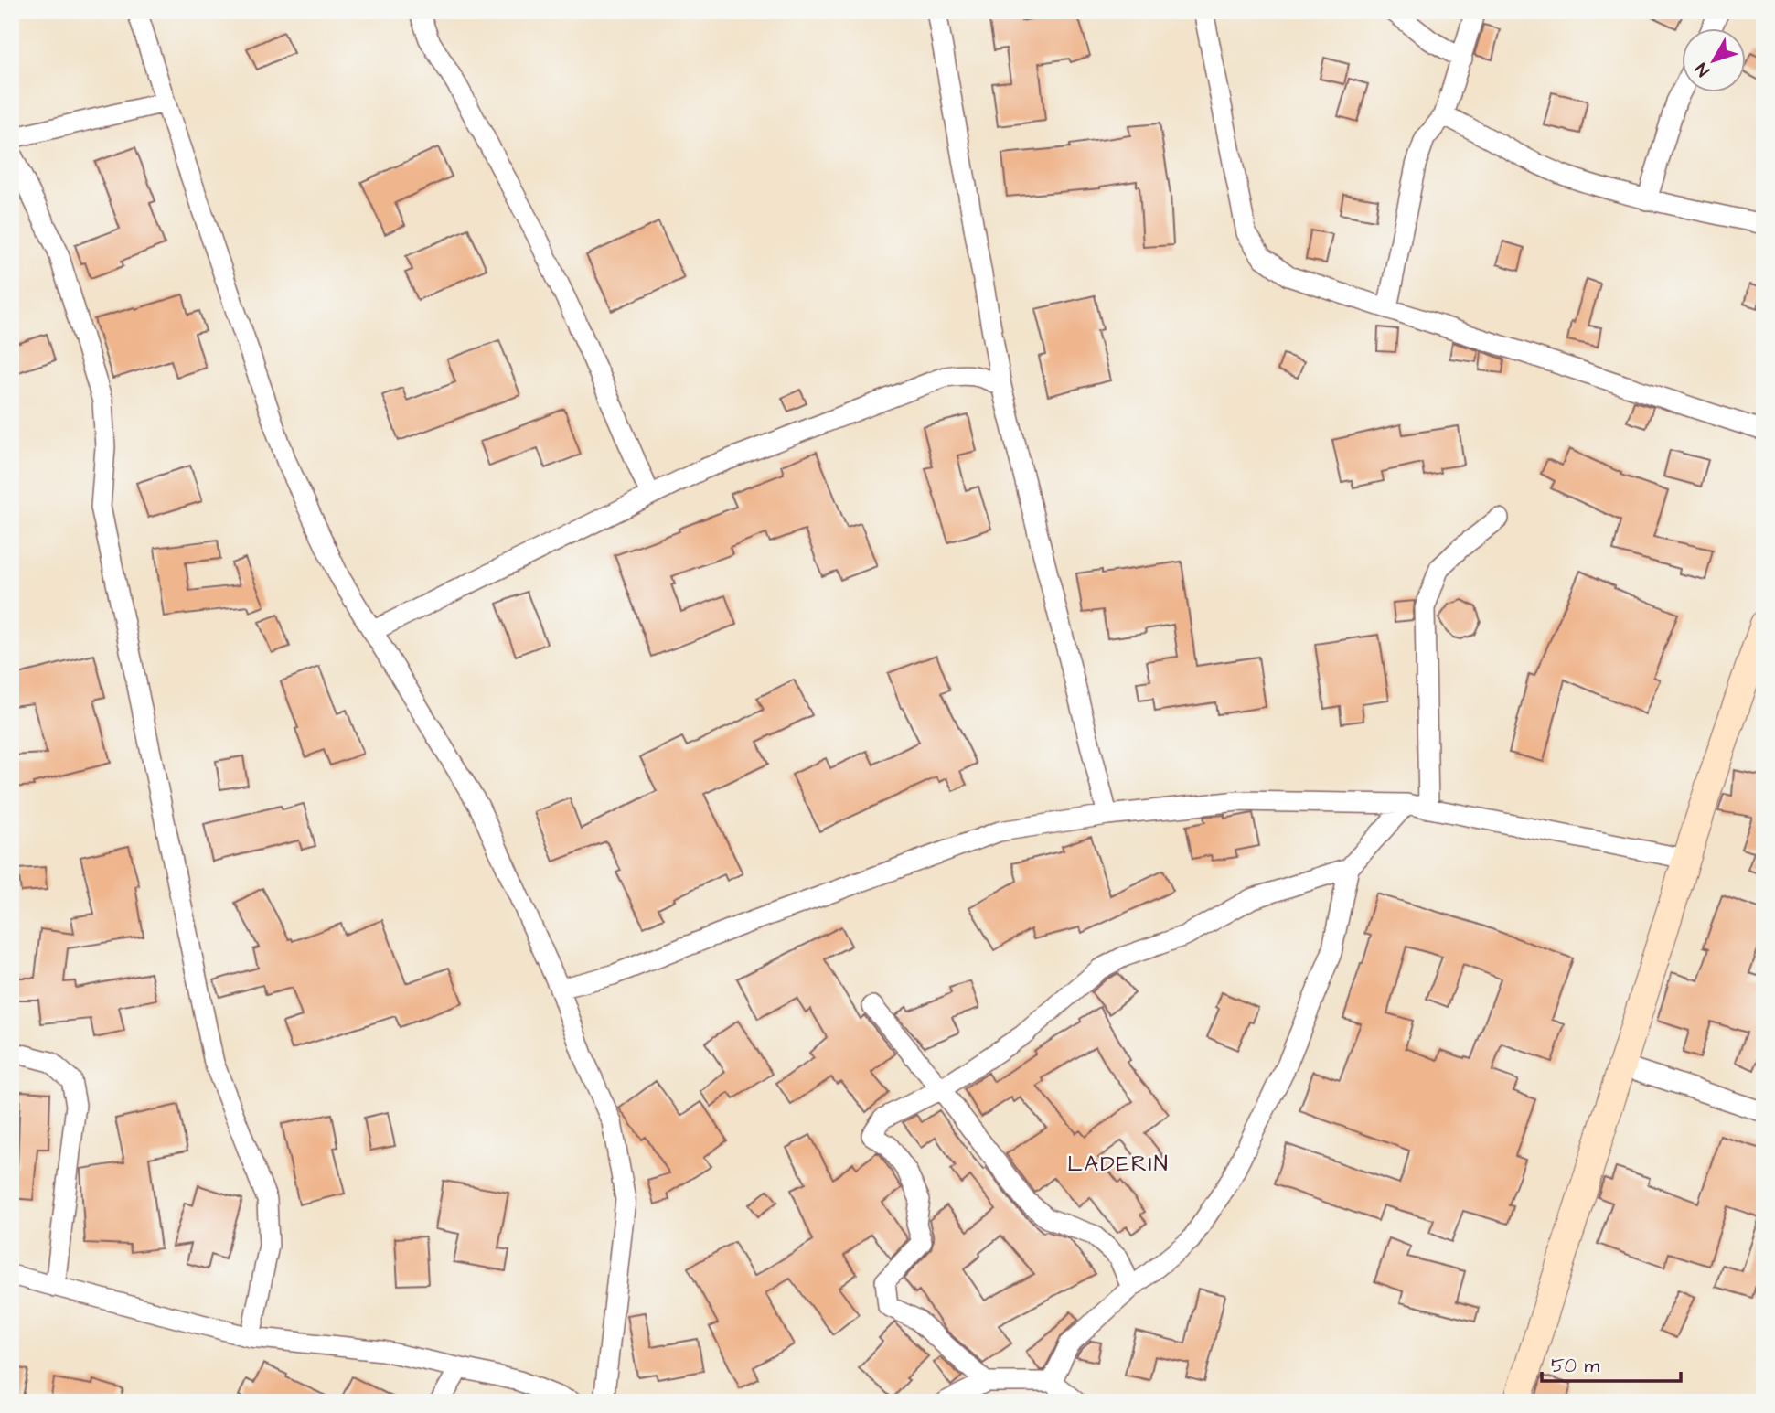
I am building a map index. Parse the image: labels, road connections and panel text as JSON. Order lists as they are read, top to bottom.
{
  "districts": ["LADERIN"],
  "scale_bar": "50 m",
  "north": "bottom left"
}
